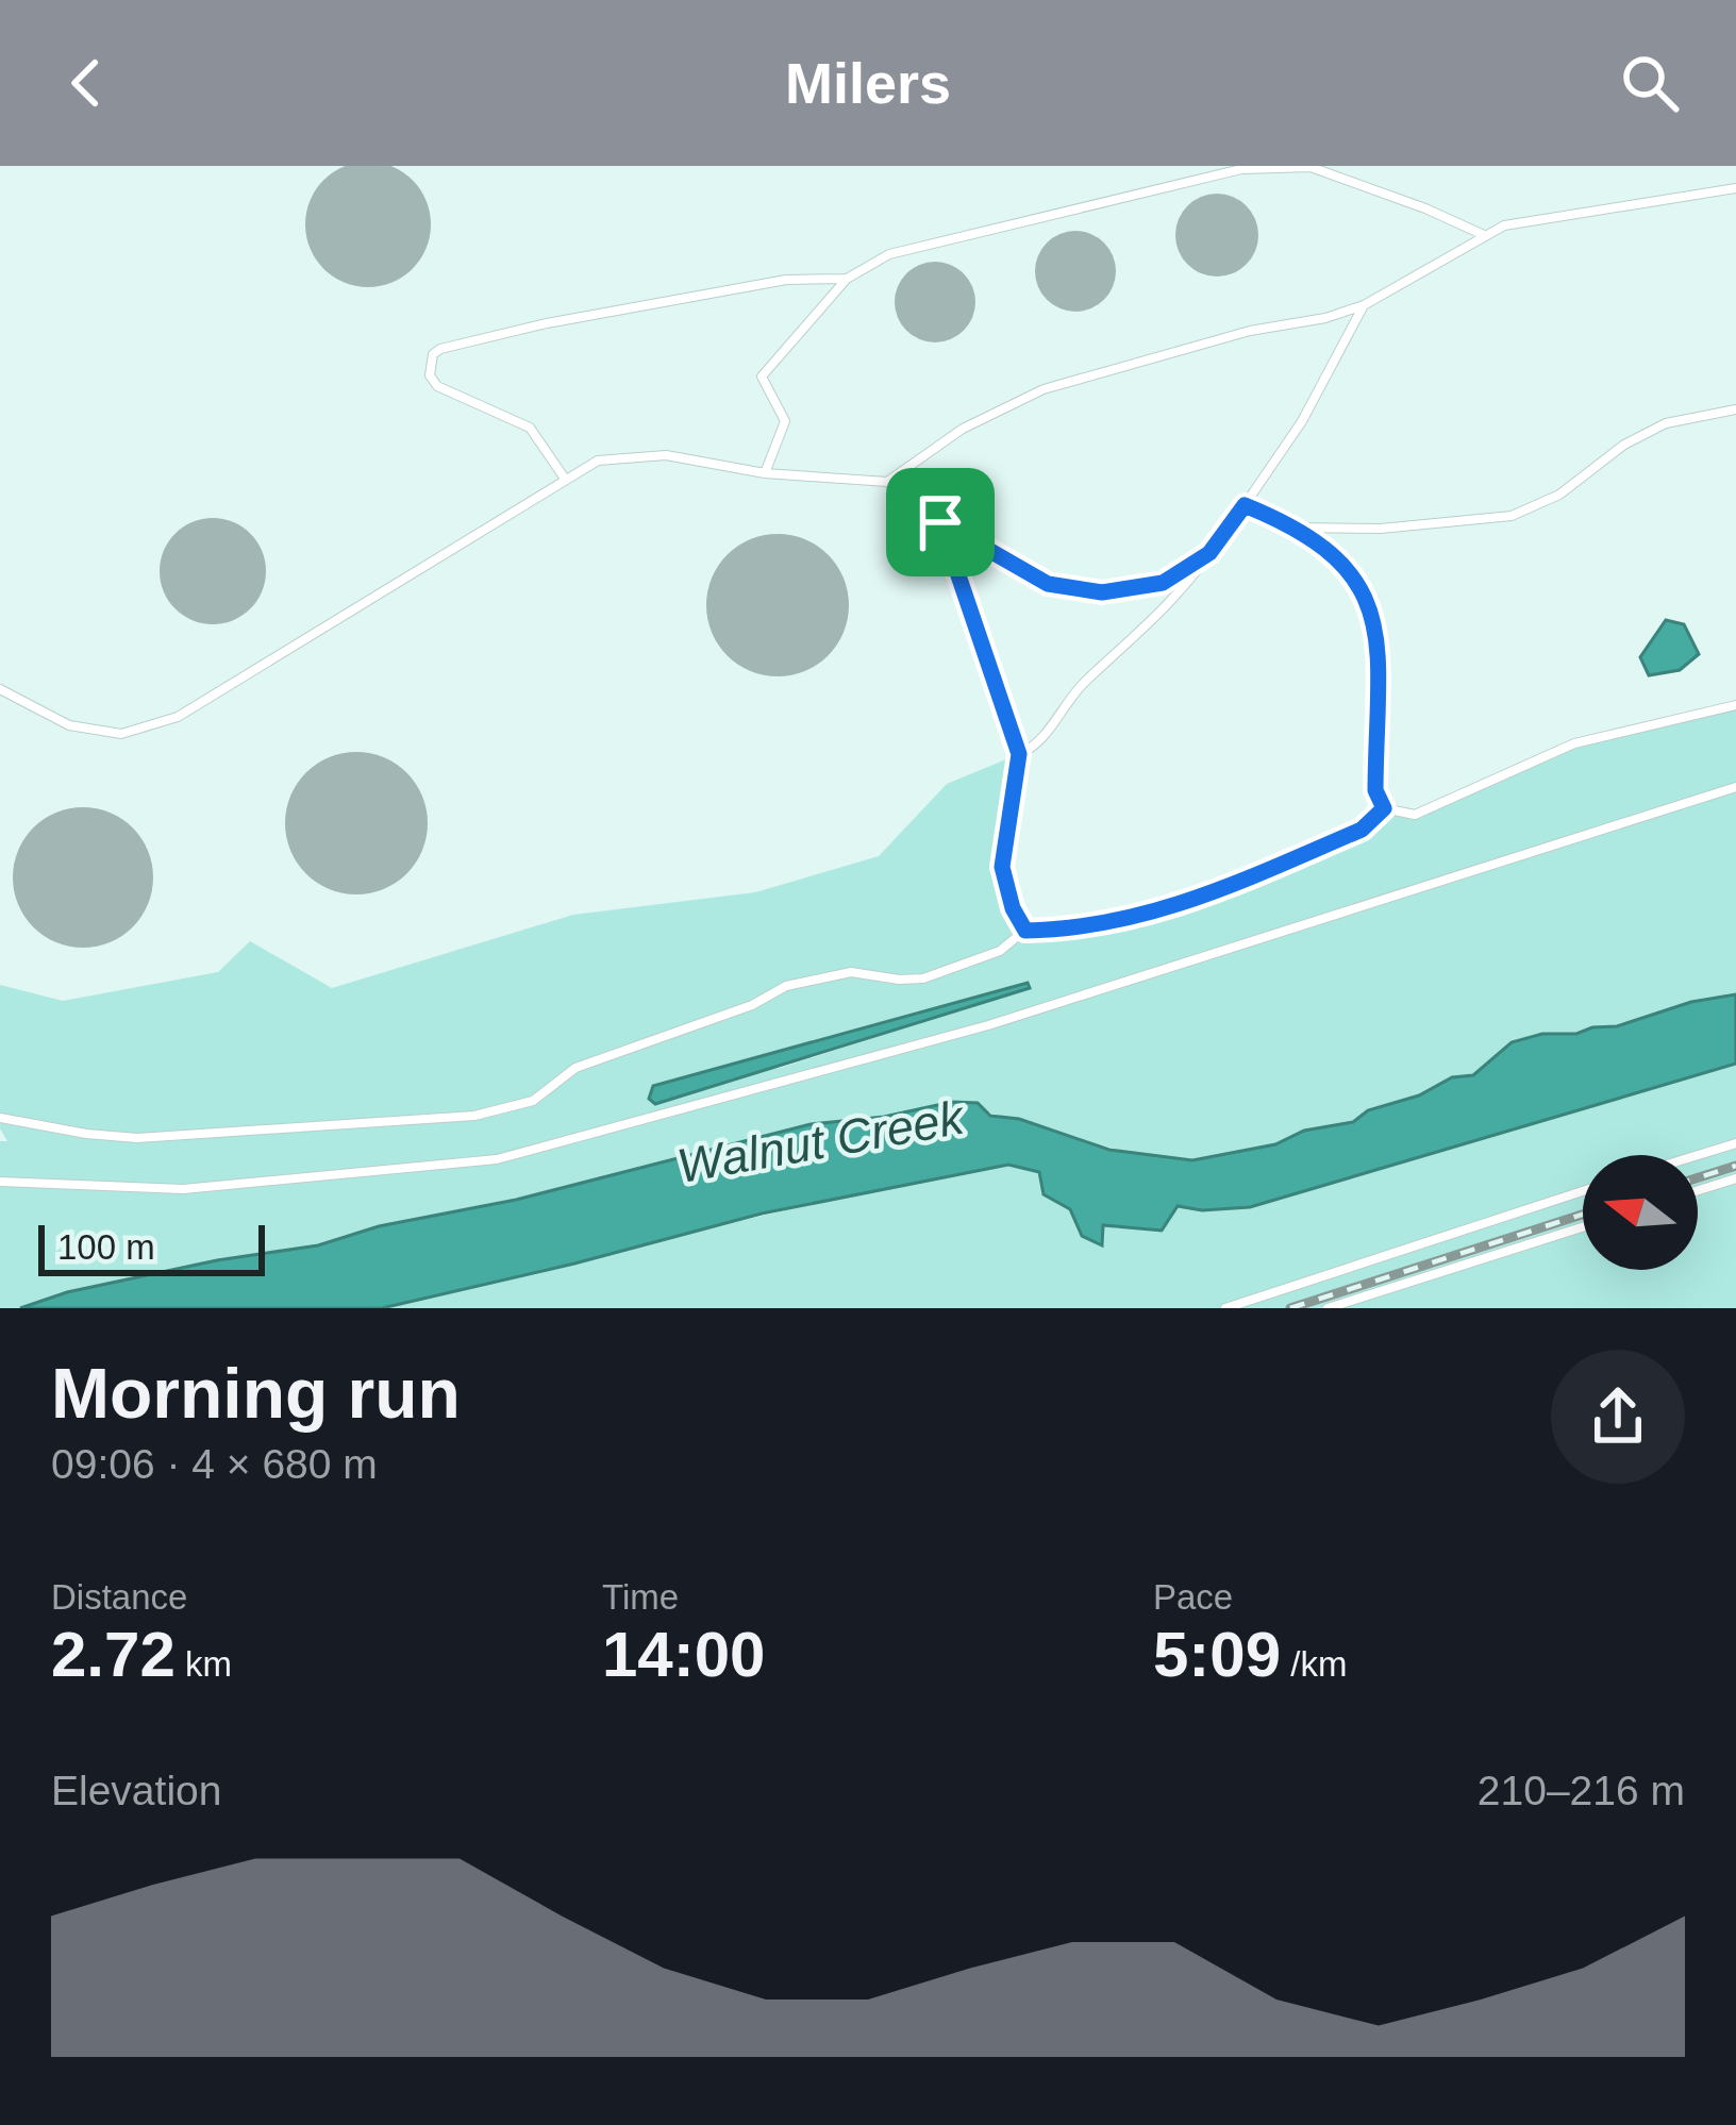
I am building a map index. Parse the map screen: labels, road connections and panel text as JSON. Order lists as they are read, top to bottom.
{
  "water": ["Walnut Creek"],
  "scale_bar": "100 m",
  "north": "left",
  "page": {
    "header": "Milers",
    "scale": "100 m",
    "heading": ["Morning run", "09:06 · 4 × 680 m"],
    "stats": [
      ["Distance", "2.72 km"],
      ["Time", "14:00"],
      ["Pace", "5:09 /km"]
    ],
    "chart": ["Elevation", "210–216 m"]
  }
}
